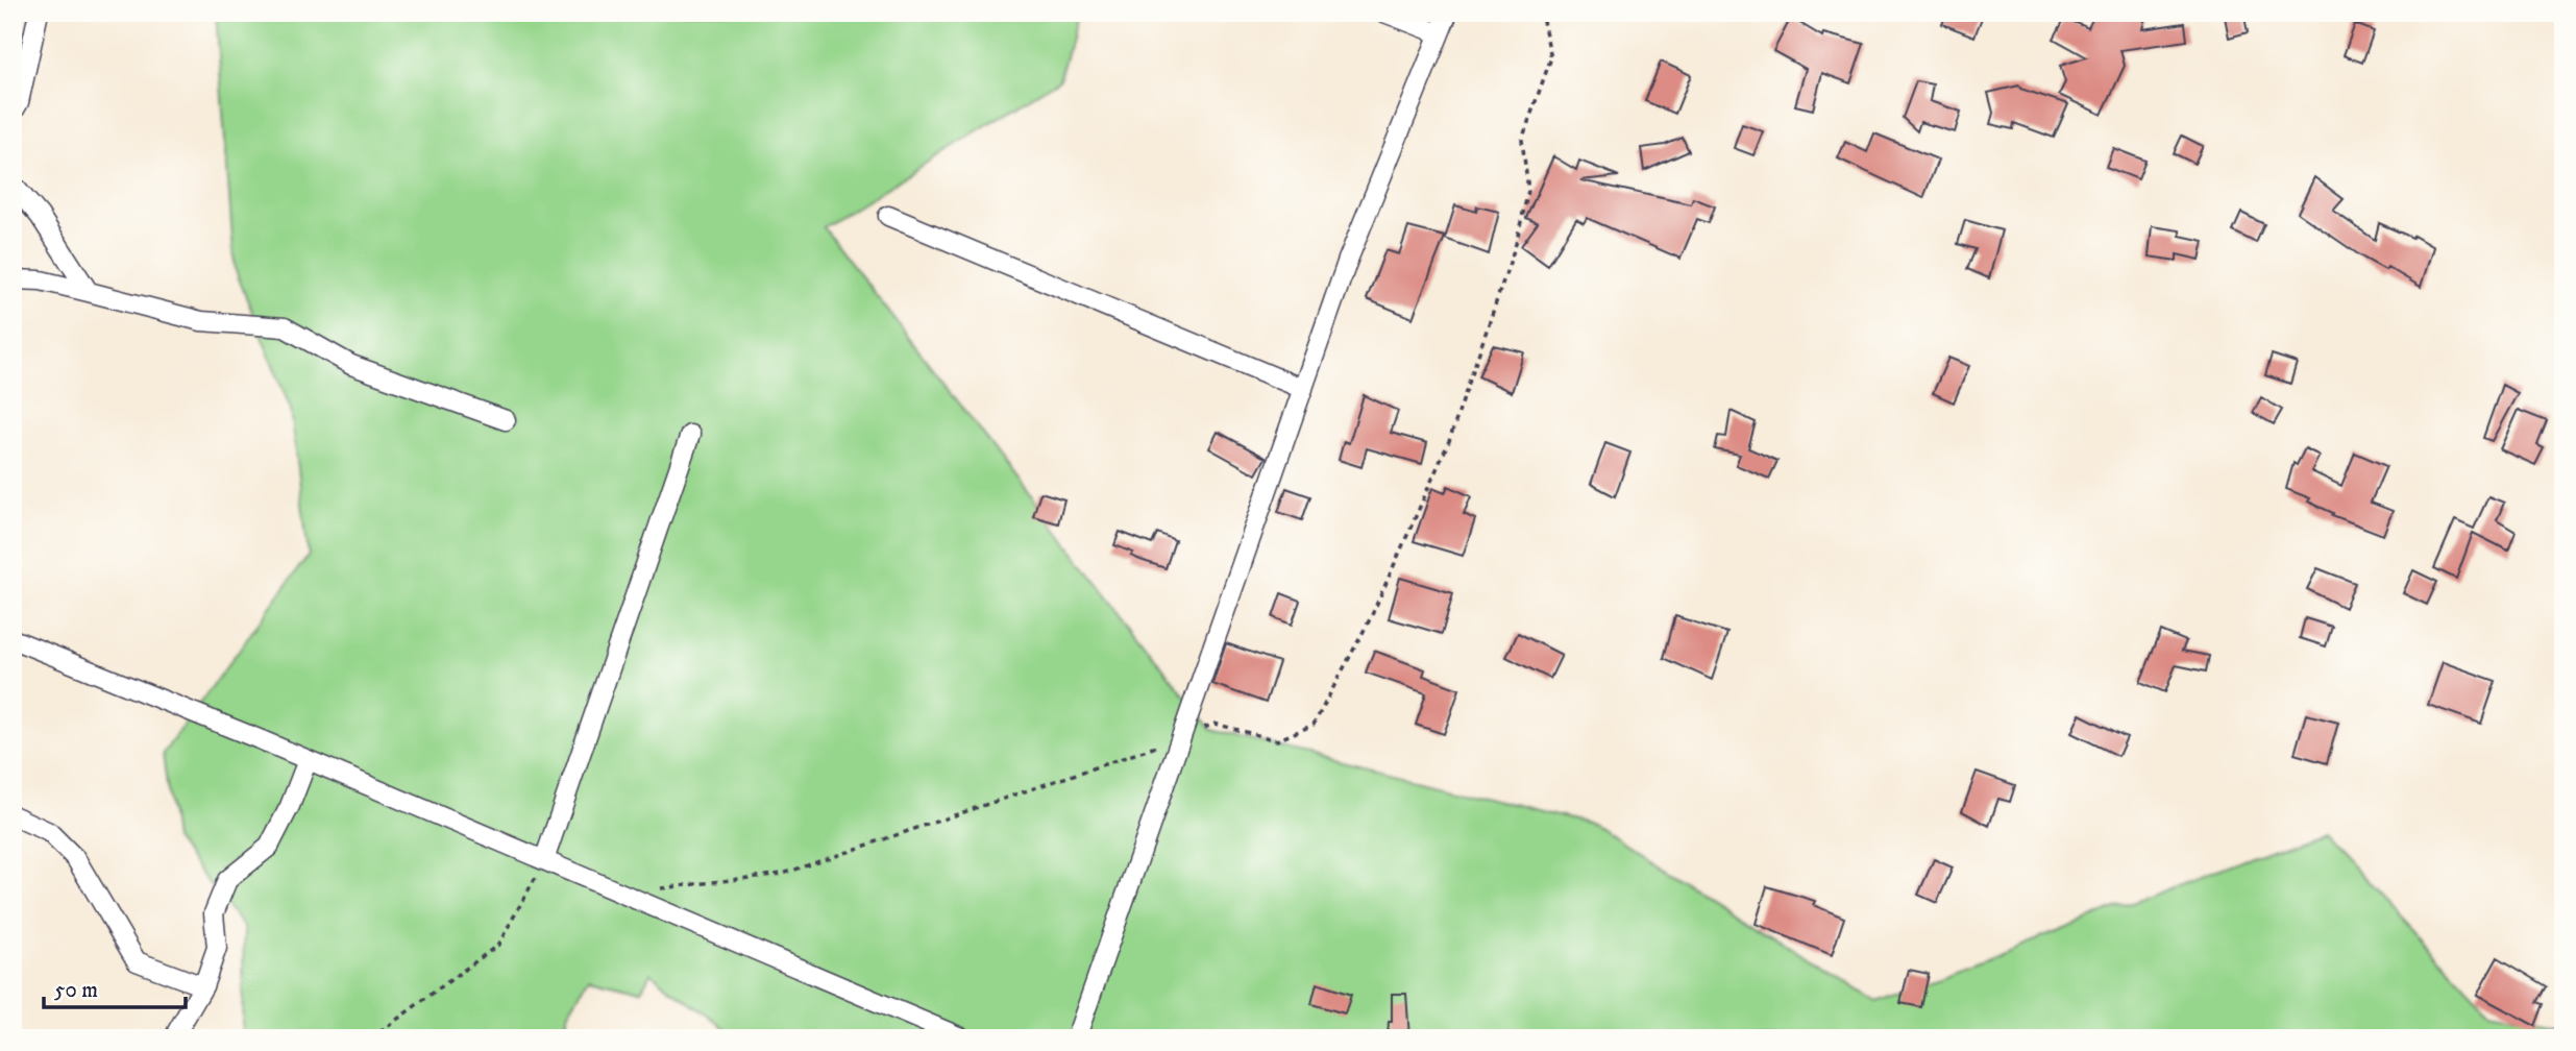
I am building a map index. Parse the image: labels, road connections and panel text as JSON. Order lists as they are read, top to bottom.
{
  "scale_bar": "50 m"
}
